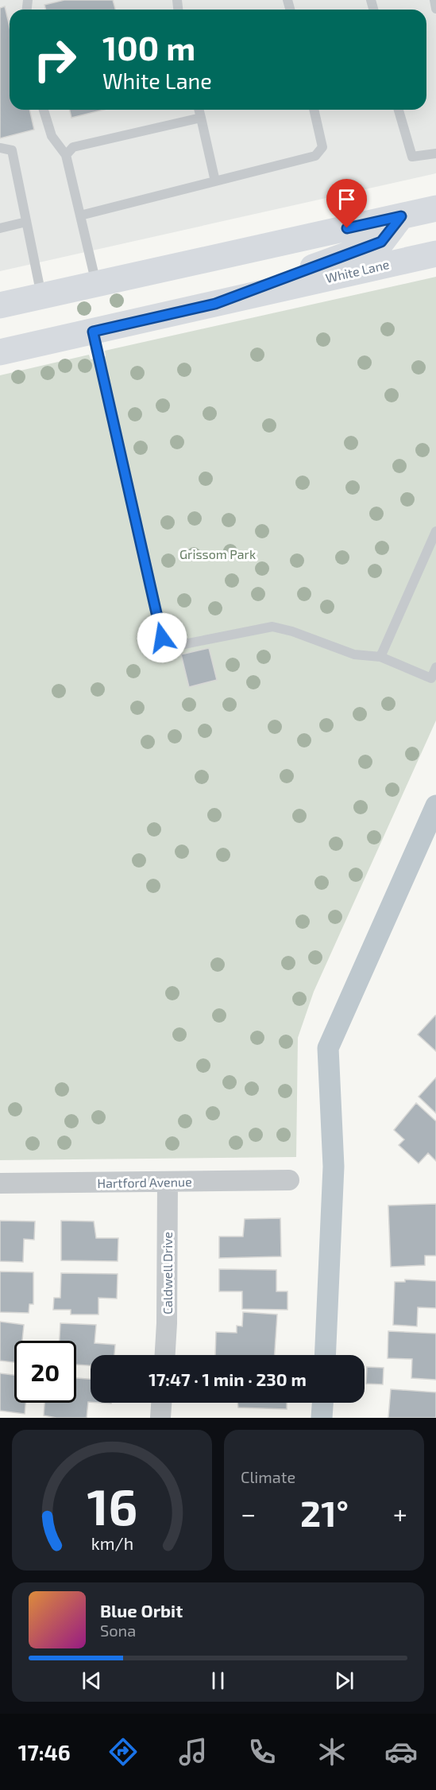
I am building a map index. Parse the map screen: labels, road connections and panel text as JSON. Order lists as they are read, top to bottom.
{
  "streets": {
    "main road": ["White Lane"],
    "street": ["Hartford Avenue", "Caldwell Drive"]
  },
  "crossings": [
    ["Hartford Avenue", "Caldwell Drive"]
  ],
  "parks": ["Grissom Park"],
  "page": {
    "turn": ["100 m", "White Lane"],
    "limit": "20",
    "trip": "17:47 · 1 min · 230 m",
    "tile": "Climate",
    "heat": ["−", "21°", "+"],
    "song": ["Blue Orbit", "Sona"],
    "tabs": "17:46",
    "gauge": ["16", "km/h"]
  }
}
